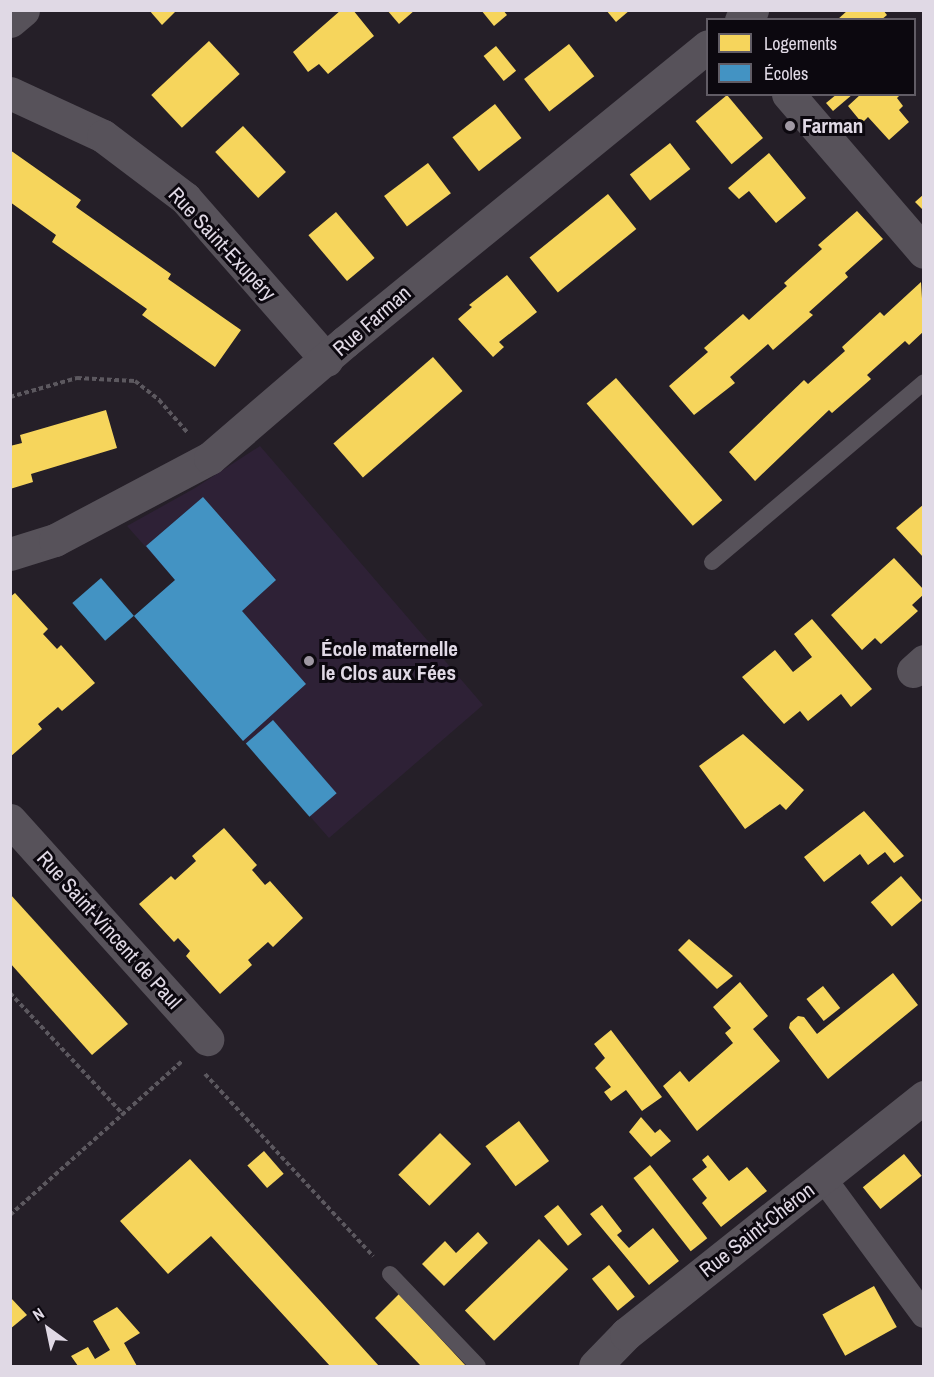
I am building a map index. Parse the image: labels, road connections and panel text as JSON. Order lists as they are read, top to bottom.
{
  "streets": {
    "street": [
      "Rue Saint-Exupéry",
      "Rue Farman",
      "Rue Saint-Vincent de Paul",
      "Rue Saint-Chéron"
    ]
  },
  "crossings": [
    ["Rue Saint-Exupéry", "Rue Farman"]
  ],
  "places": ["Farman", "École maternelle le Clos aux Fées"],
  "legend": ["Logements", "Écoles"],
  "north": "top left"
}
